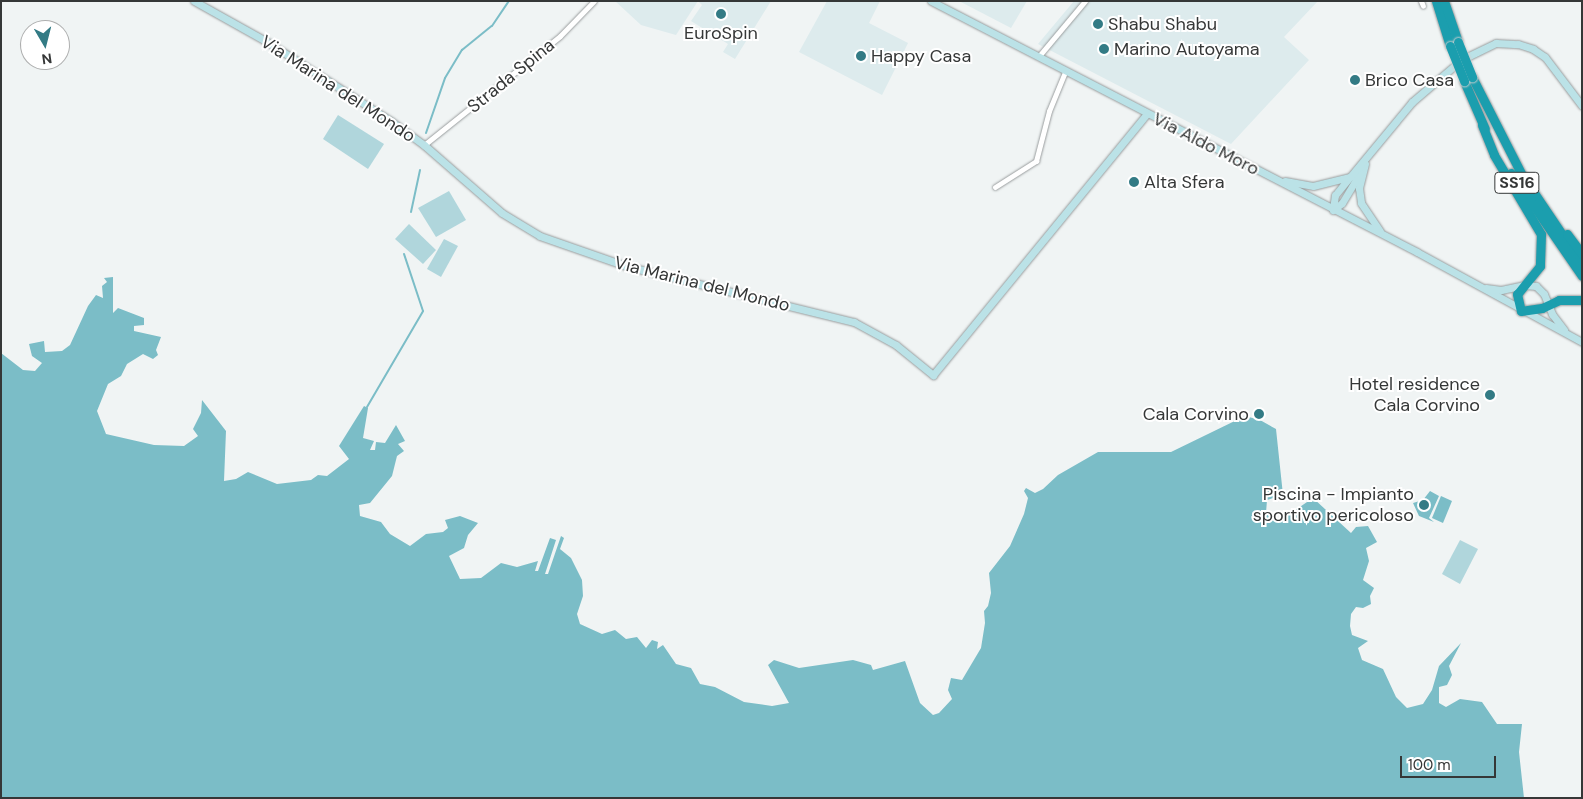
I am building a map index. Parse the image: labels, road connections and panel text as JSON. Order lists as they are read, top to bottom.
{
  "streets": {
    "highway": ["SS16"],
    "street": ["Strada Spina", "Via Marina del Mondo", "Via Aldo Moro"]
  },
  "crossings": [
    ["Strada Spina", "Via Marina del Mondo"],
    ["Via Marina del Mondo", "Via Aldo Moro"]
  ],
  "places": [
    "EuroSpin",
    "Shabu Shabu",
    "Marino Autoyama",
    "Happy Casa",
    "Brico Casa",
    "Alta Sfera",
    "Hotel residence Cala Corvino",
    "Cala Corvino",
    "Piscina - Impianto sportivo pericoloso"
  ],
  "scale_bar": "100 m",
  "north": "bottom"
}
